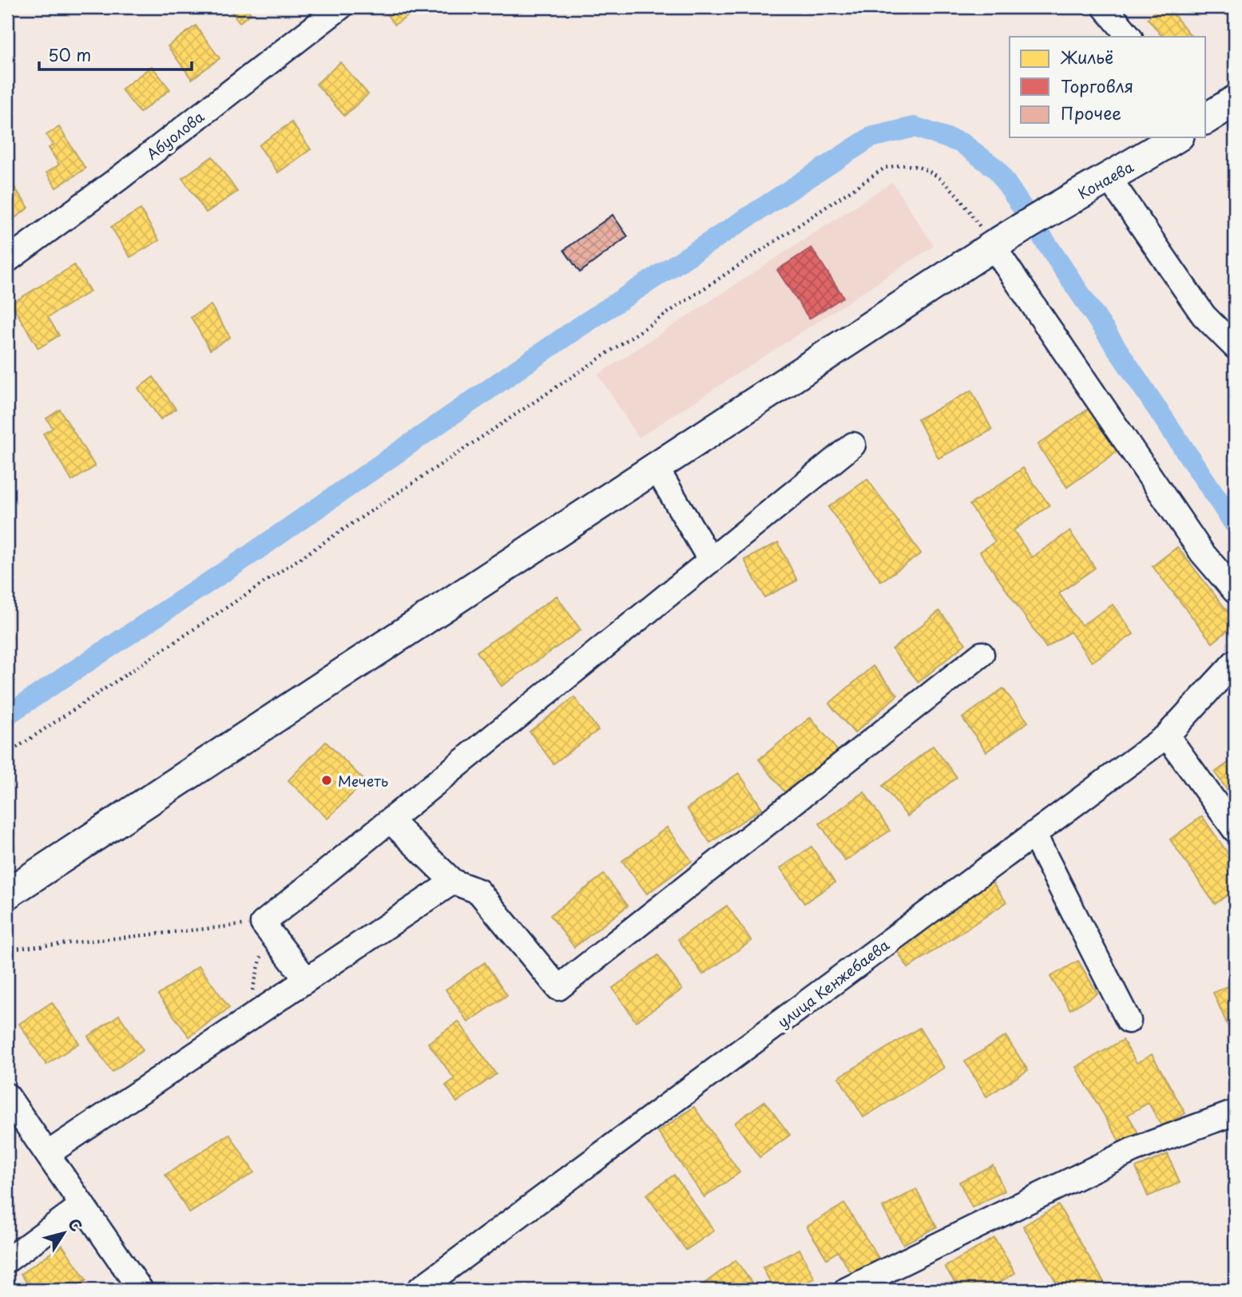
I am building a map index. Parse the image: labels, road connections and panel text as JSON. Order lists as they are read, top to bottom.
{
  "streets": {
    "main road": ["Конаева"],
    "street": ["Абуолова", "улица Кенжебаева"]
  },
  "places": ["Мечеть"],
  "legend": ["Жильё", "Торговля", "Прочее"],
  "scale_bar": "50 m",
  "north": "top right"
}
